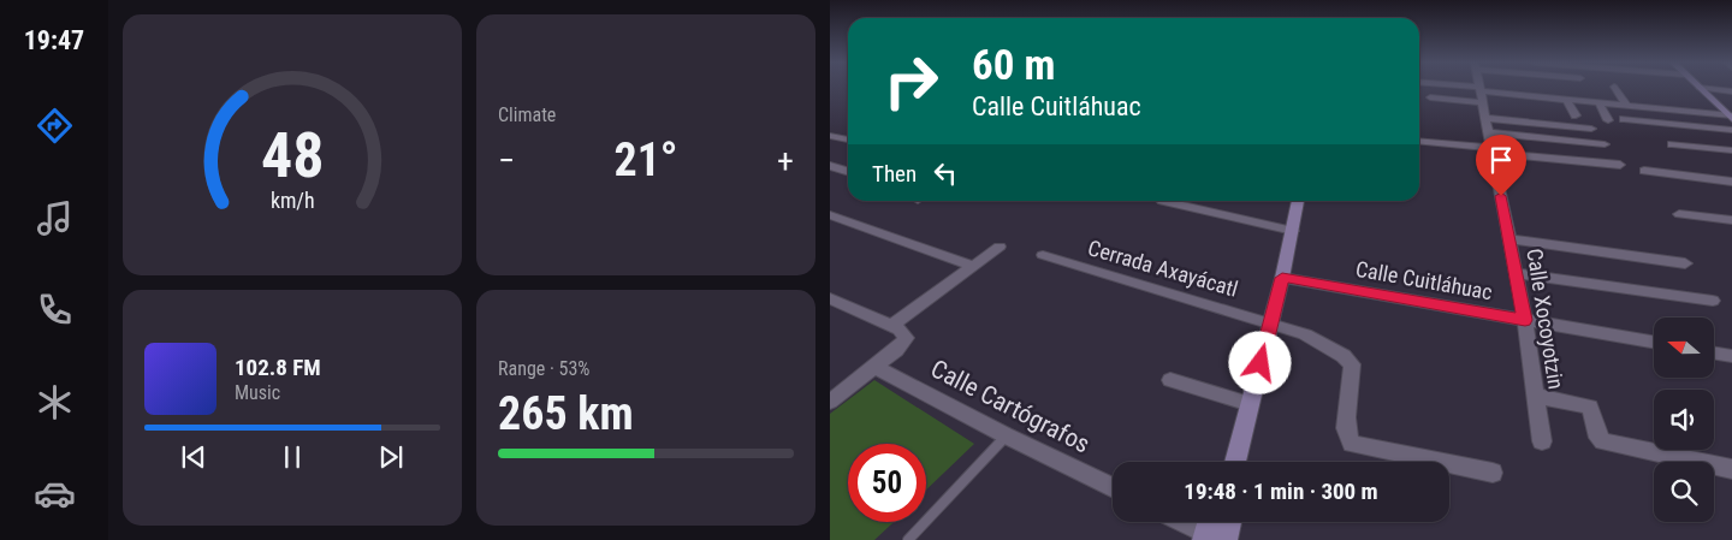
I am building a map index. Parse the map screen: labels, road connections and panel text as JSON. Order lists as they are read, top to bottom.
{
  "streets": {
    "street": [
      "Cerrada Axayácatl",
      "Calle Cuitláhuac",
      "Calle Xocoyotzin",
      "Calle Cartógrafos"
    ]
  },
  "crossings": [
    ["Calle Cuitláhuac", "Calle Xocoyotzin"]
  ],
  "north": "left",
  "page": {
    "tabs": "19:47",
    "tile": [
      "Climate",
      ["Range · 53%", "265 km"]
    ],
    "turn": ["60 m", "Calle Cuitláhuac"],
    "heat": ["−", "21°", "+"],
    "then": "Then",
    "song": ["102.8 FM", "Music"],
    "limit": "50",
    "trip": "19:48 · 1 min · 300 m",
    "gauge": ["48", "km/h"]
  }
}
